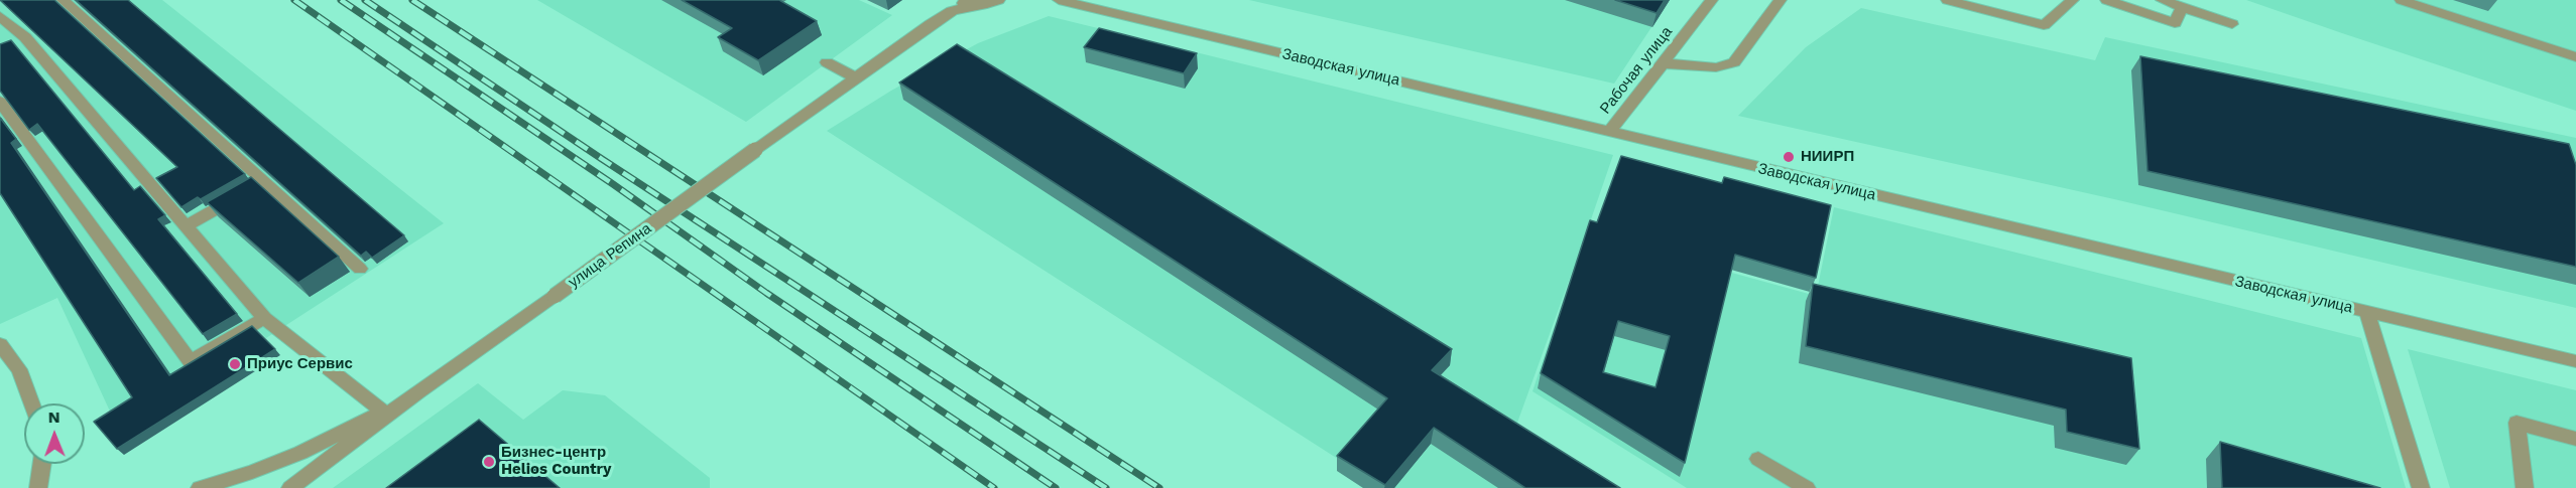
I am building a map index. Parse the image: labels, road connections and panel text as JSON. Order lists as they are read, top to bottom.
{
  "streets": {
    "street": ["Заводская улица", "Рабочая улица", "улица Репина"]
  },
  "crossings": [
    ["Заводская улица", "Рабочая улица"]
  ],
  "places": ["НИИРП", "Приус Сервис", "Бизнес-центр Helios Country"],
  "north": "top"
}
